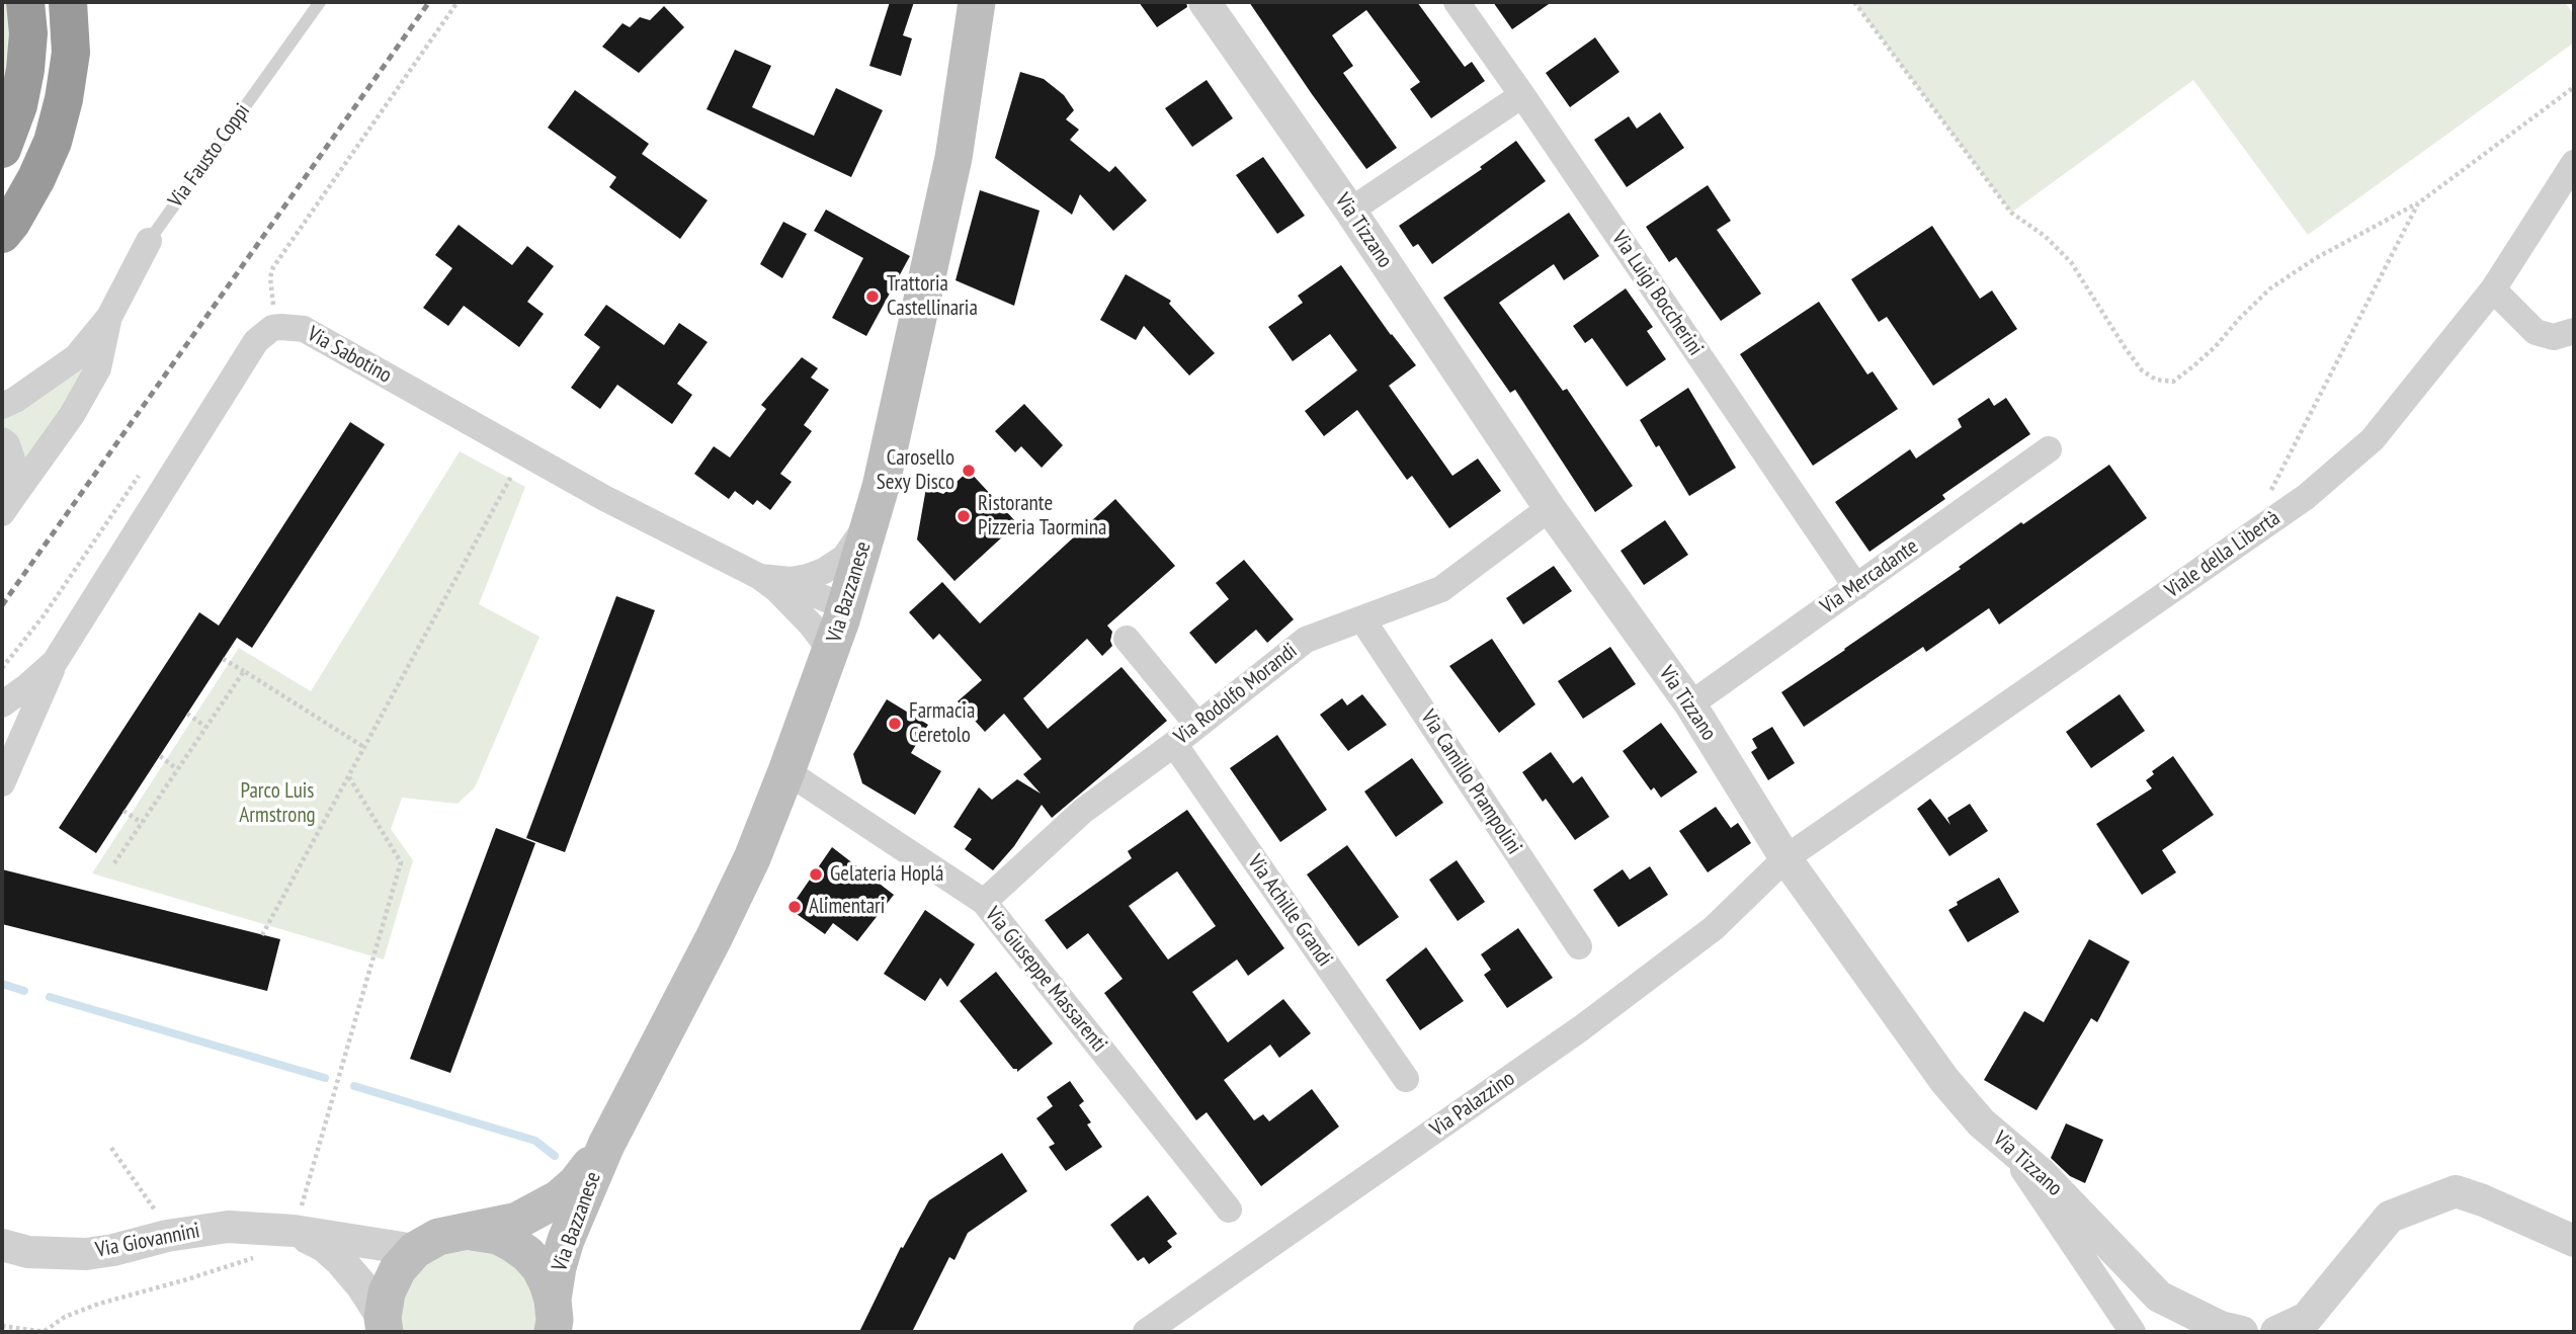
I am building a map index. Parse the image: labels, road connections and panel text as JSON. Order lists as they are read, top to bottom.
{
  "streets": {
    "main road": ["Via Bazzanese"],
    "street": [
      "Via Fausto Coppi",
      "Via Tizzano",
      "Via Luigi Boccherini",
      "Via Sabotino",
      "Viale della Libertà",
      "Via Mercadante",
      "Via Rodolfo Morandi",
      "Via Camillo Prampolini",
      "Via Achille Grandi",
      "Via Giuseppe Massarenti",
      "Via Palazzino",
      "Via Giovannini"
    ]
  },
  "crossings": [
    ["Via Tizzano", "Viale della Libertà"],
    ["Via Tizzano", "Via Mercadante"],
    ["Via Tizzano", "Via Rodolfo Morandi"],
    ["Via Tizzano", "Via Palazzino"],
    ["Via Luigi Boccherini", "Via Mercadante"],
    ["Viale della Libertà", "Via Palazzino"],
    ["Via Bazzanese", "Via Giuseppe Massarenti"],
    ["Via Bazzanese", "Via Giovannini"],
    ["Via Rodolfo Morandi", "Via Camillo Prampolini"],
    ["Via Rodolfo Morandi", "Via Achille Grandi"],
    ["Via Rodolfo Morandi", "Via Giuseppe Massarenti"]
  ],
  "parks": ["Parco Luis Armstrong"],
  "places": [
    "Trattoria Castellinaria",
    "Carosello Sexy Disco",
    "Ristorante Pizzeria Taormina",
    "Farmacia Ceretolo",
    "Gelateria Hoplá",
    "Alimentari"
  ]
}
